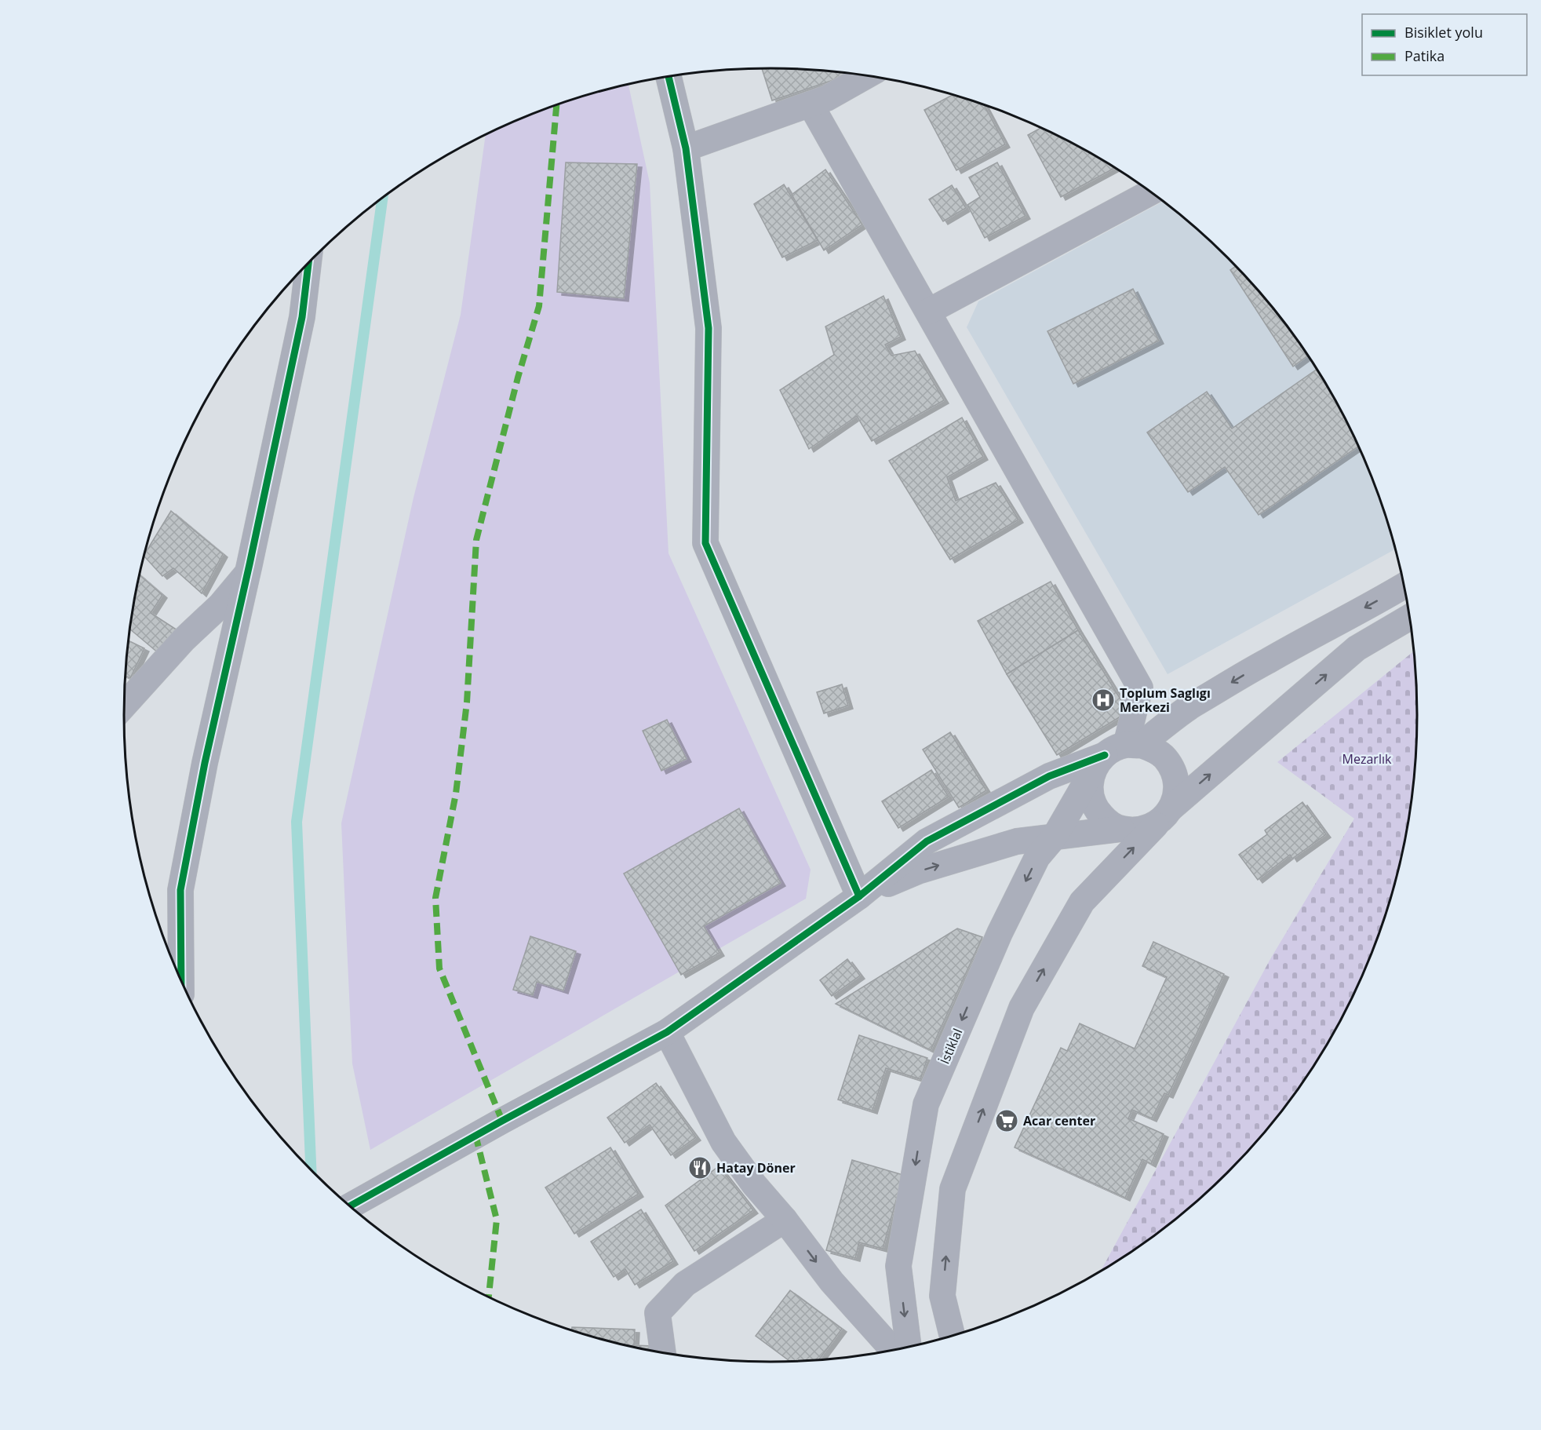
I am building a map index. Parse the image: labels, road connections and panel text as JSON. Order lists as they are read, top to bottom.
{
  "streets": {
    "street": ["İstiklal"]
  },
  "parks": ["Mezarlık"],
  "places": {
    "hospital": ["Toplum Saglıgı Merkezi"],
    "supermarket": ["Acar center"],
    "restaurant": ["Hatay Döner"]
  },
  "legend": ["Bisiklet yolu", "Patika"]
}
